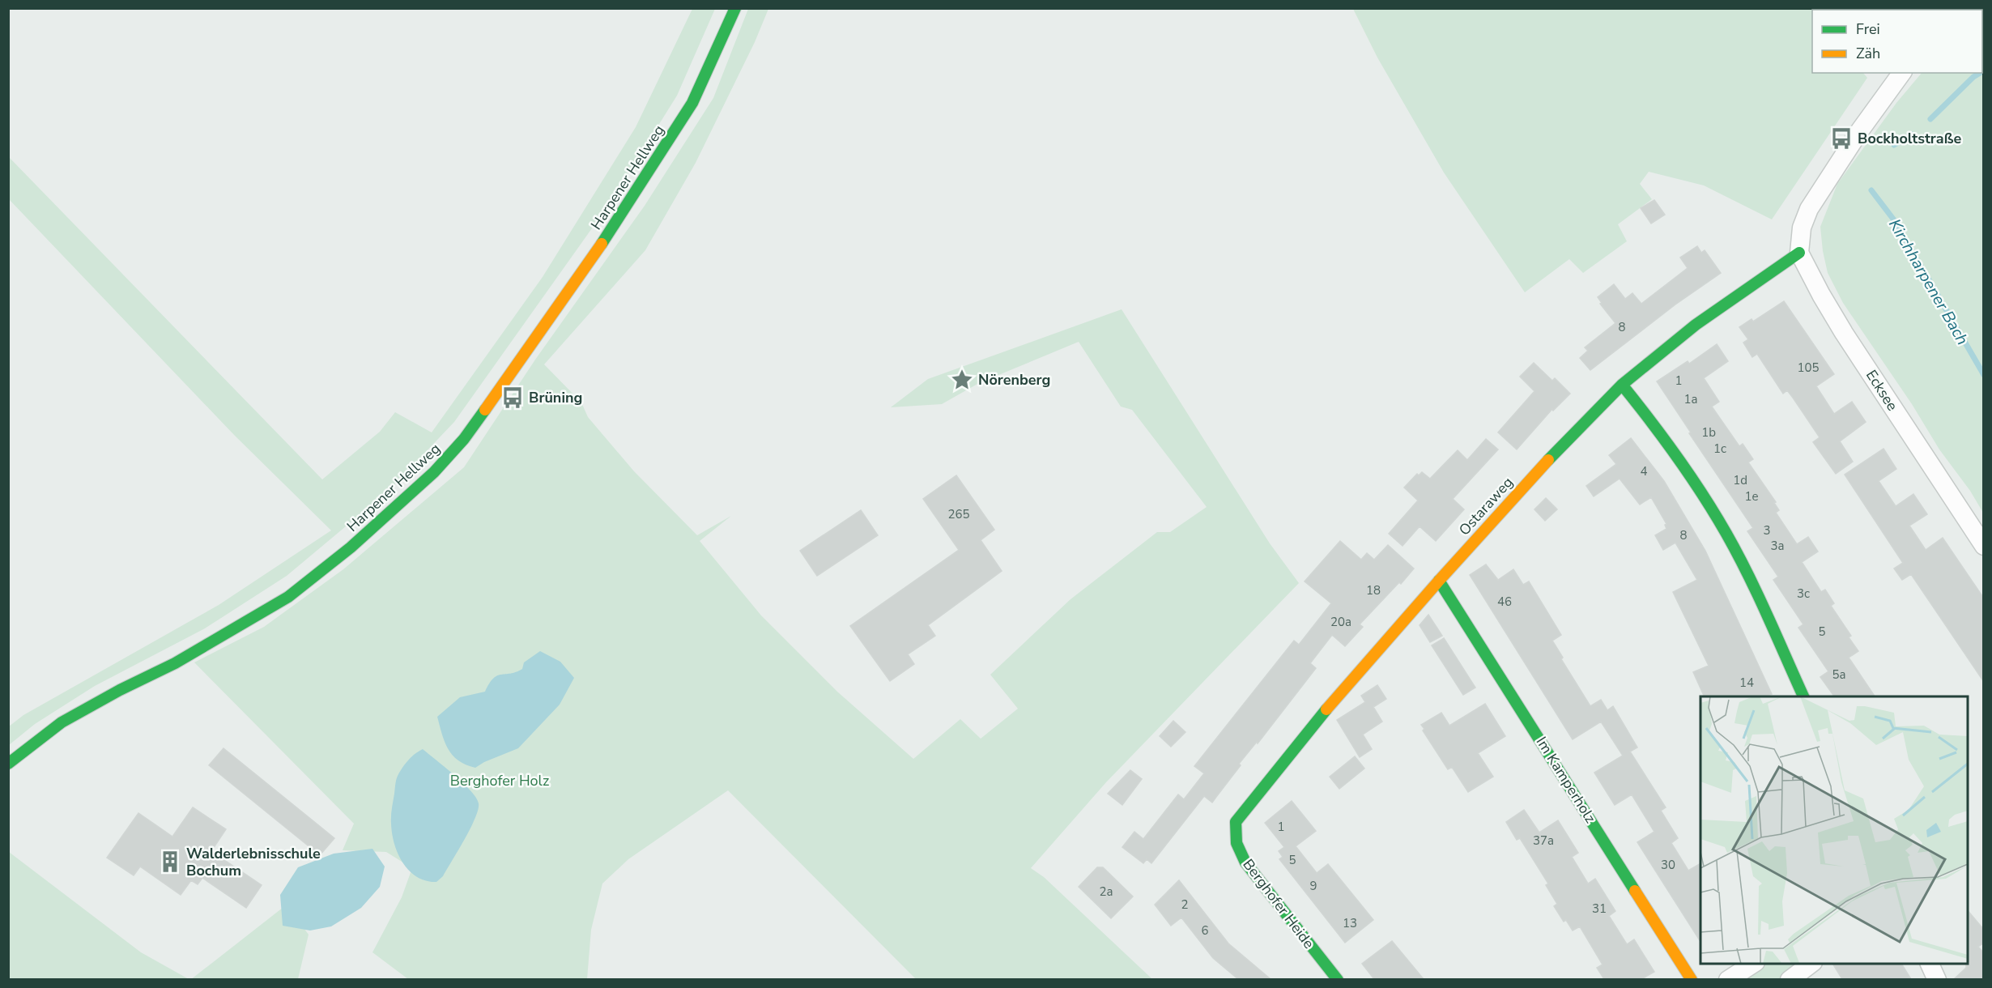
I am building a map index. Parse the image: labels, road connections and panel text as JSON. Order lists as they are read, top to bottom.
{
  "streets": {
    "street": [
      "Harpener Hellweg",
      "Ecksee",
      "Ostaraweg",
      "Im Kamperholz",
      "Berghofer Heide"
    ]
  },
  "crossings": [
    ["Ecksee", "Ostaraweg"],
    ["Ostaraweg", "Im Kamperholz"],
    ["Ostaraweg", "Berghofer Heide"]
  ],
  "water": ["Kirchharpener Bach"],
  "parks": ["Berghofer Holz"],
  "places": {
    "bus stop": ["Bockholtstraße", "Brüning"],
    "place": ["Nörenberg"],
    "building": ["Walderlebnisschule Bochum"]
  },
  "house_numbers": [
    "8",
    "105",
    "1",
    "1a",
    "1b",
    "1c",
    "4",
    "1d",
    "1e",
    "265",
    "3",
    "8",
    "3a",
    "18",
    "3c",
    "46",
    "20a",
    "5",
    "5a",
    "14",
    "1",
    "37a",
    "5",
    "30",
    "9",
    "2a",
    "2",
    "31",
    "13",
    "6"
  ],
  "legend": ["Frei", "Zäh"]
}
